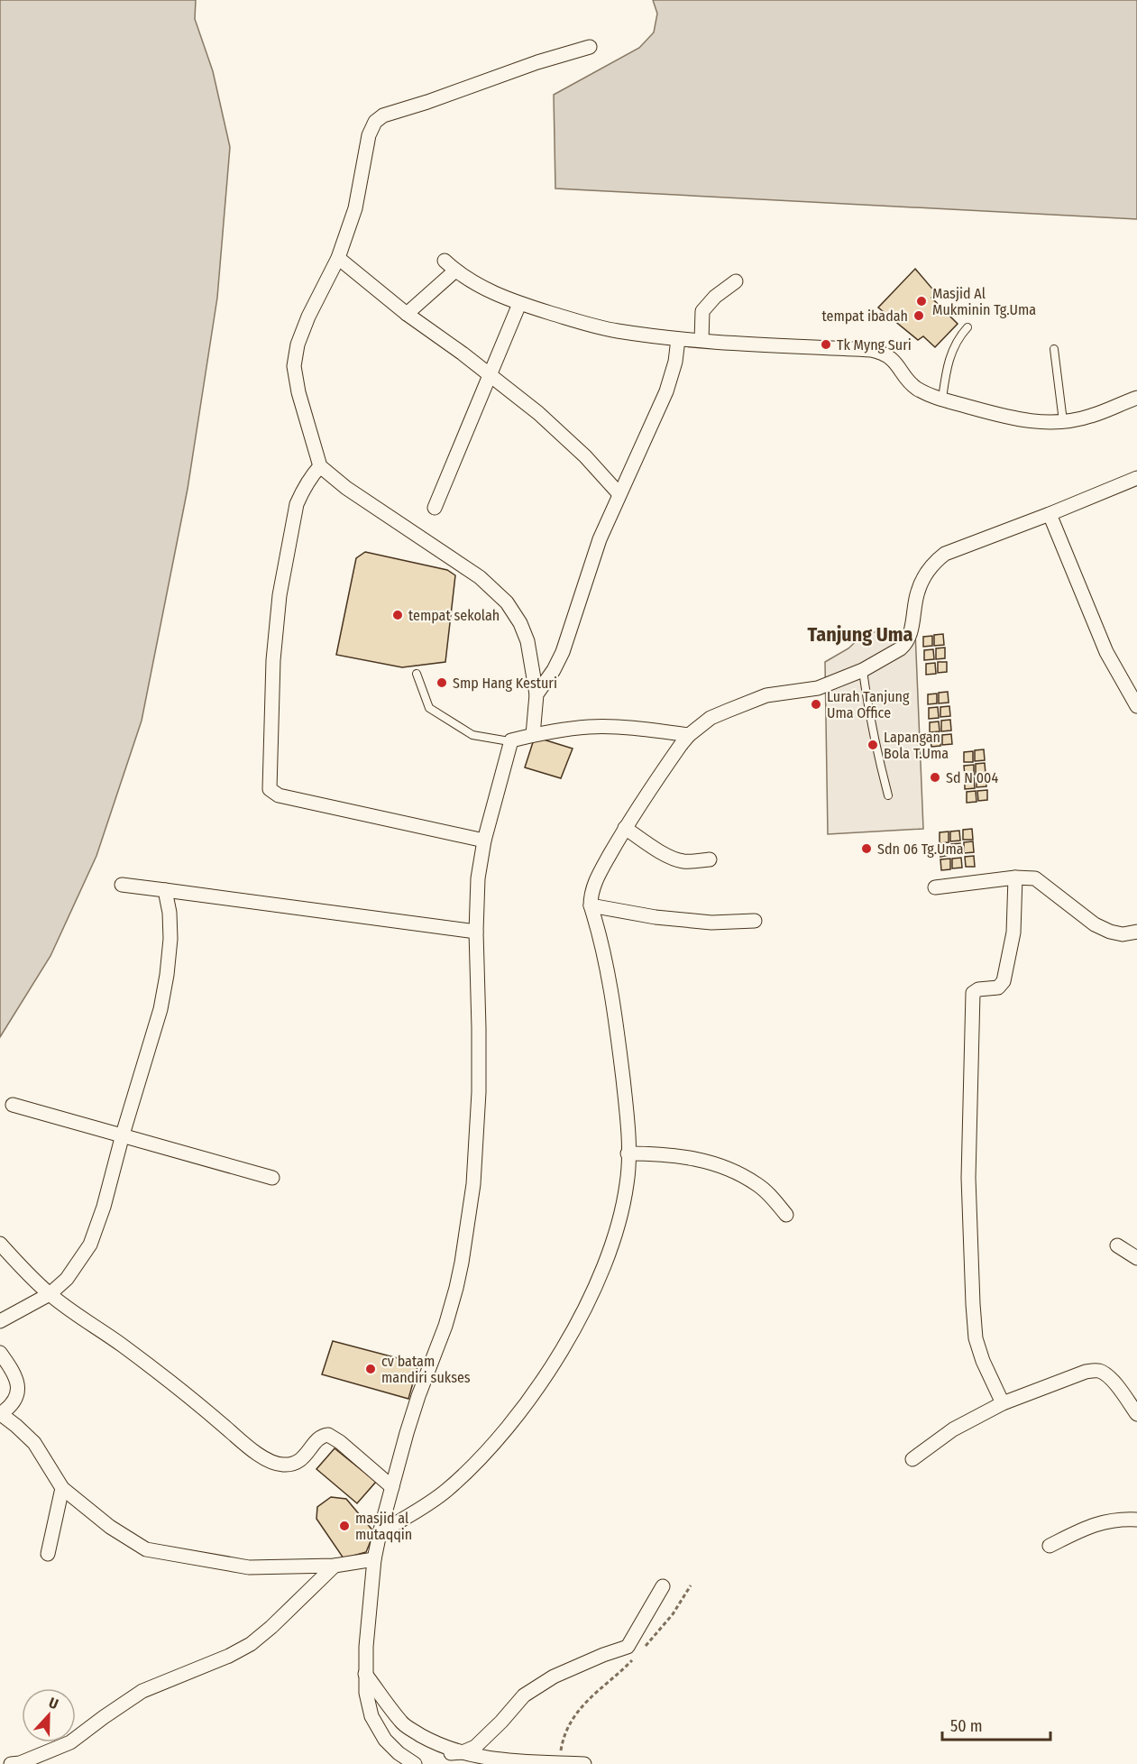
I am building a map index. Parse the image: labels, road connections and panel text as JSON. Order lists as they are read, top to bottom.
{
  "districts": ["Tanjung Uma"],
  "places": [
    "Masjid Al Mukminin Tg.Uma",
    "tempat ibadah",
    "Tk Myng Suri",
    "tempat sekolah",
    "Smp Hang Kesturi",
    "Lurah Tanjung Uma Office",
    "Lapangan Bola T.Uma",
    "Sd N 004",
    "Sdn 06 Tg.Uma",
    "cv batam mandiri sukses",
    "masjid al mutaqqin"
  ],
  "scale_bar": "50 m",
  "north": "top"
}
